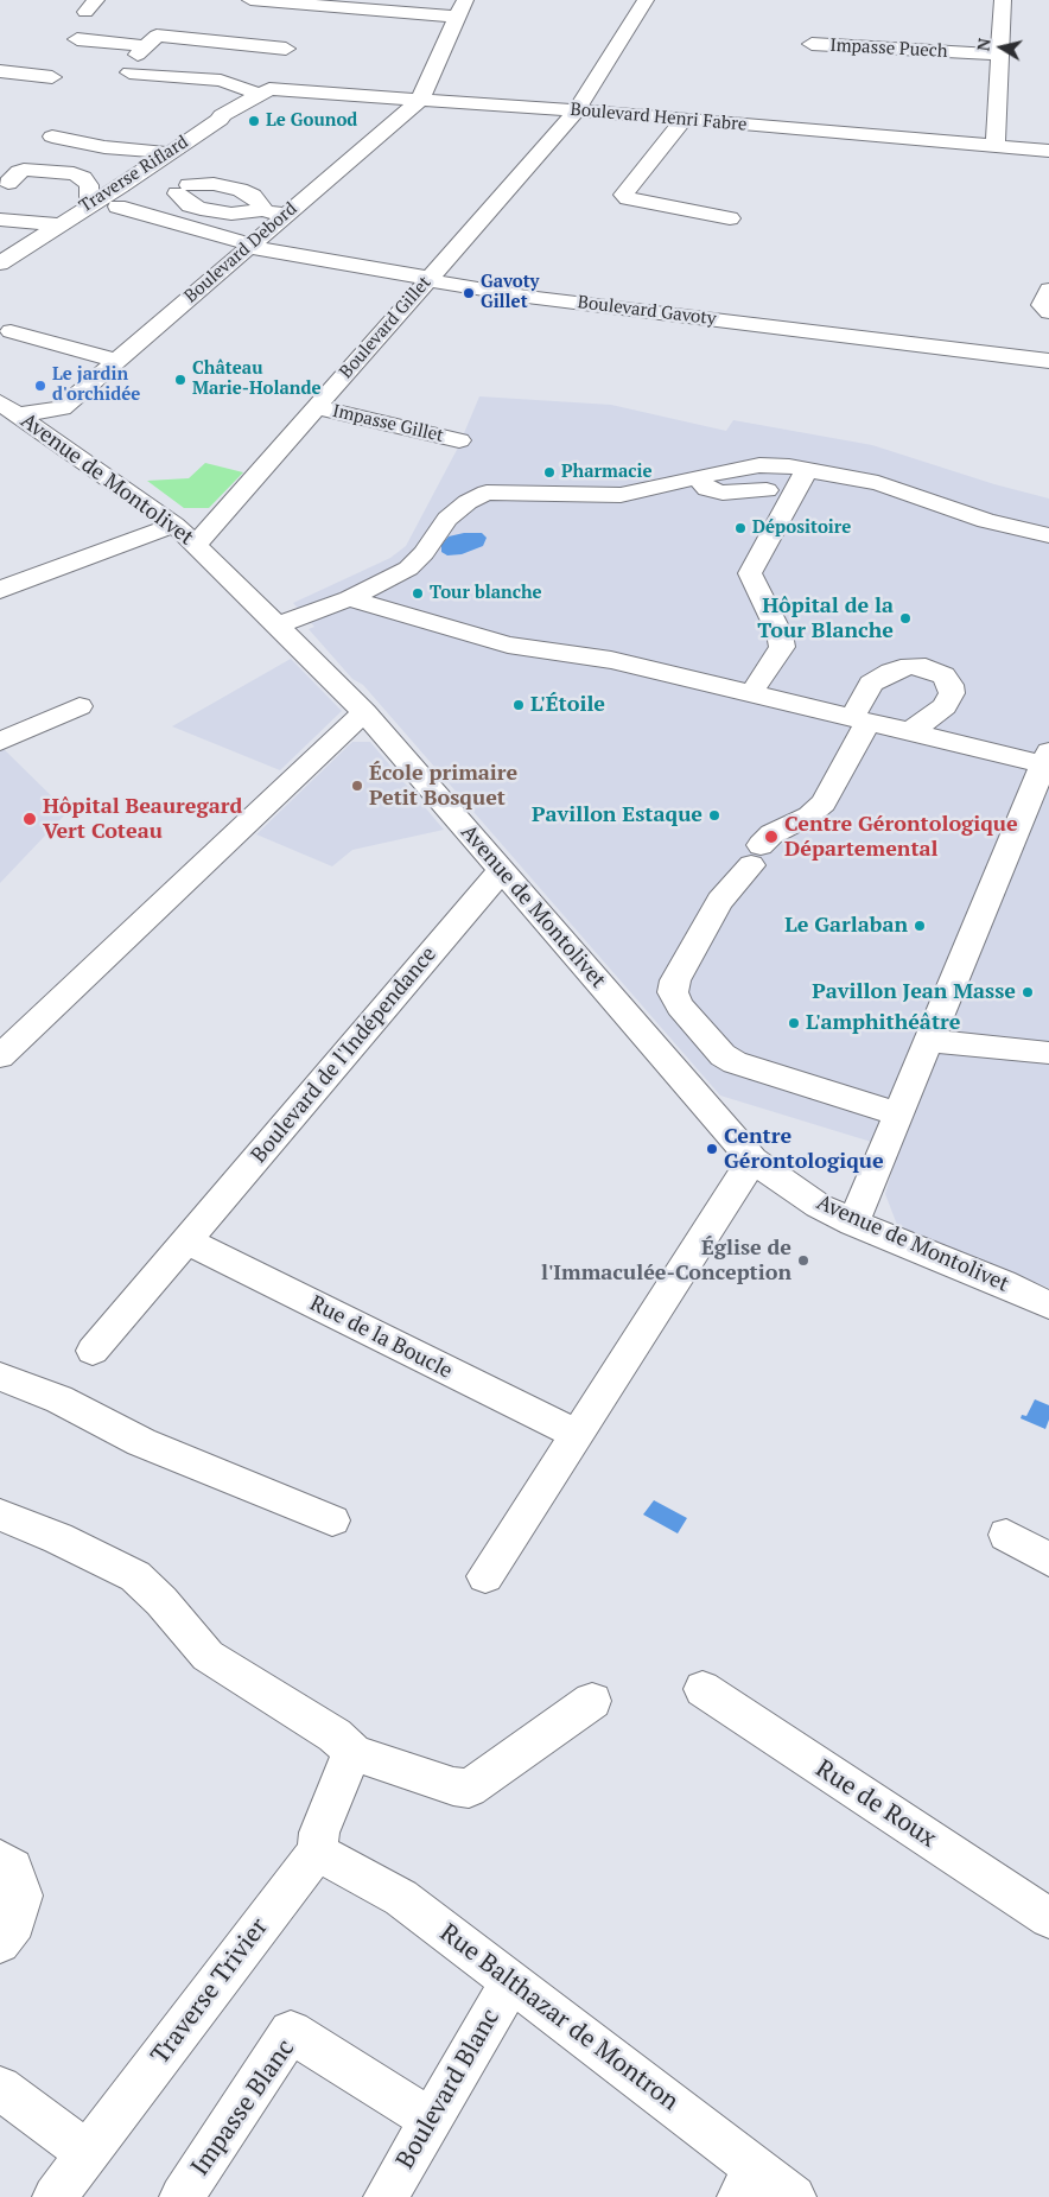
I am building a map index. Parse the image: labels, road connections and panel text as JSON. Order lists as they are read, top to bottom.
{
  "streets": {
    "street": [
      "Impasse Puech",
      "Boulevard Henri Fabre",
      "Traverse Riflard",
      "Boulevard Debord",
      "Boulevard Gavoty",
      "Boulevard Gillet",
      "Impasse Gillet",
      "Avenue de Montolivet",
      "Boulevard de l'Indépendance",
      "Rue de la Boucle",
      "Rue de Roux",
      "Traverse Trivier",
      "Rue Balthazar de Montron",
      "Boulevard Blanc",
      "Impasse Blanc"
    ]
  },
  "crossings": [
    ["Boulevard Henri Fabre", "Traverse Riflard"],
    ["Boulevard Henri Fabre", "Boulevard Debord"],
    ["Boulevard Henri Fabre", "Boulevard Gillet"],
    ["Boulevard Debord", "Boulevard Gavoty"],
    ["Boulevard Debord", "Avenue de Montolivet"],
    ["Boulevard Gavoty", "Boulevard Gillet"],
    ["Boulevard Gillet", "Impasse Gillet"],
    ["Boulevard Gillet", "Avenue de Montolivet"],
    ["Avenue de Montolivet", "Boulevard de l'Indépendance"],
    ["Boulevard de l'Indépendance", "Rue de la Boucle"],
    ["Traverse Trivier", "Rue Balthazar de Montron"],
    ["Rue Balthazar de Montron", "Boulevard Blanc"],
    ["Boulevard Blanc", "Impasse Blanc"]
  ],
  "places": [
    "Le Gounod",
    "Gavoty Gillet",
    "Château Marie-Holande",
    "Le jardin d'orchidée",
    "Pharmacie",
    "Dépositoire",
    "Tour blanche",
    "Hôpital de la Tour Blanche",
    "L'Étoile",
    "École primaire Petit Bosquet",
    "Pavillon Estaque",
    "Hôpital Beauregard Vert Coteau",
    "Centre Gérontologique Départemental",
    "Le Garlaban",
    "Pavillon Jean Masse",
    "L'amphithéâtre",
    "Centre Gérontologique",
    "Église de l'Immaculée-Conception"
  ],
  "north": "left"
}
